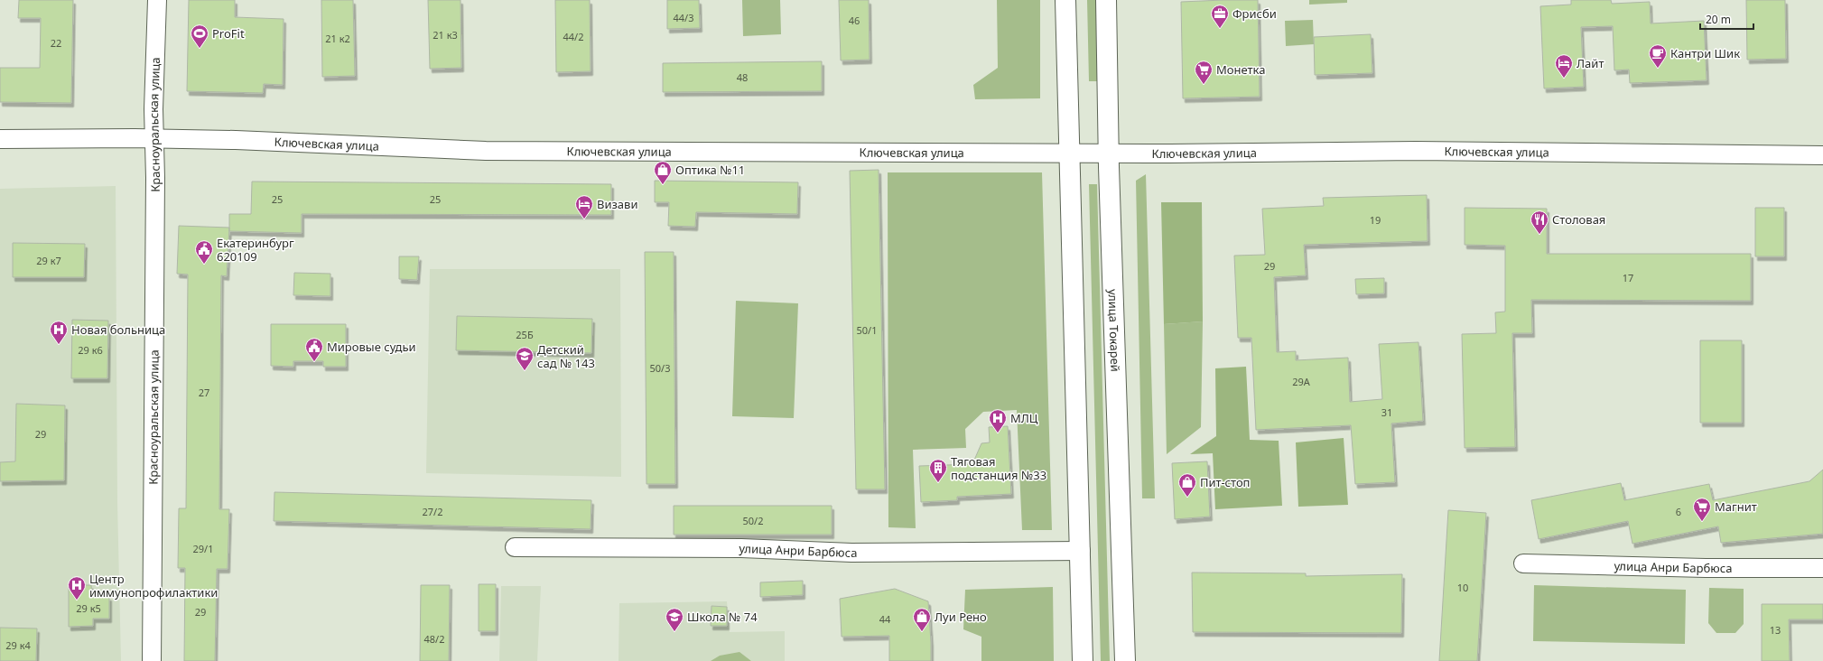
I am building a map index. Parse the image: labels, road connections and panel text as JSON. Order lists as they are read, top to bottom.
{
  "streets": {
    "main road": ["улица Токарей"],
    "street": ["Красноуральская улица", "Ключевская улица", "улица Анри Барбюса"]
  },
  "crossings": [
    ["Красноуральская улица", "Ключевская улица"],
    ["Ключевская улица", "улица Токарей"]
  ],
  "places": {
    "office": ["Фрисби"],
    "sports": ["ProFit"],
    "cafe": ["Кантри Шик"],
    "hotel": ["Лайт", "Визави"],
    "supermarket": ["Монетка", "Магнит"],
    "shop": ["Оптика №11", "Пит-стоп", "Луи Рено"],
    "restaurant": ["Столовая"],
    "public building": ["Екатеринбург 620109", "Мировые судьи"],
    "hospital": ["Новая больница", "МЛЦ", "Центр иммунопрофилактики"],
    "school or university": ["Детский сад № 143", "Школа № 74"],
    "building": ["Тяговая подстанция №33"]
  },
  "house_numbers": [
    "44/3",
    "46",
    "21 к3",
    "44/2",
    "21 к2",
    "22",
    "48",
    "25",
    "25",
    "19",
    "29 к7",
    "29",
    "17",
    "50/1",
    "25Б",
    "29 к6",
    "50/3",
    "29А",
    "27",
    "31",
    "29",
    "27/2",
    "6",
    "50/2",
    "29/1",
    "10",
    "29 к5",
    "29",
    "44",
    "13",
    "48/2",
    "29 к4"
  ],
  "scale_bar": "20 m"
}
